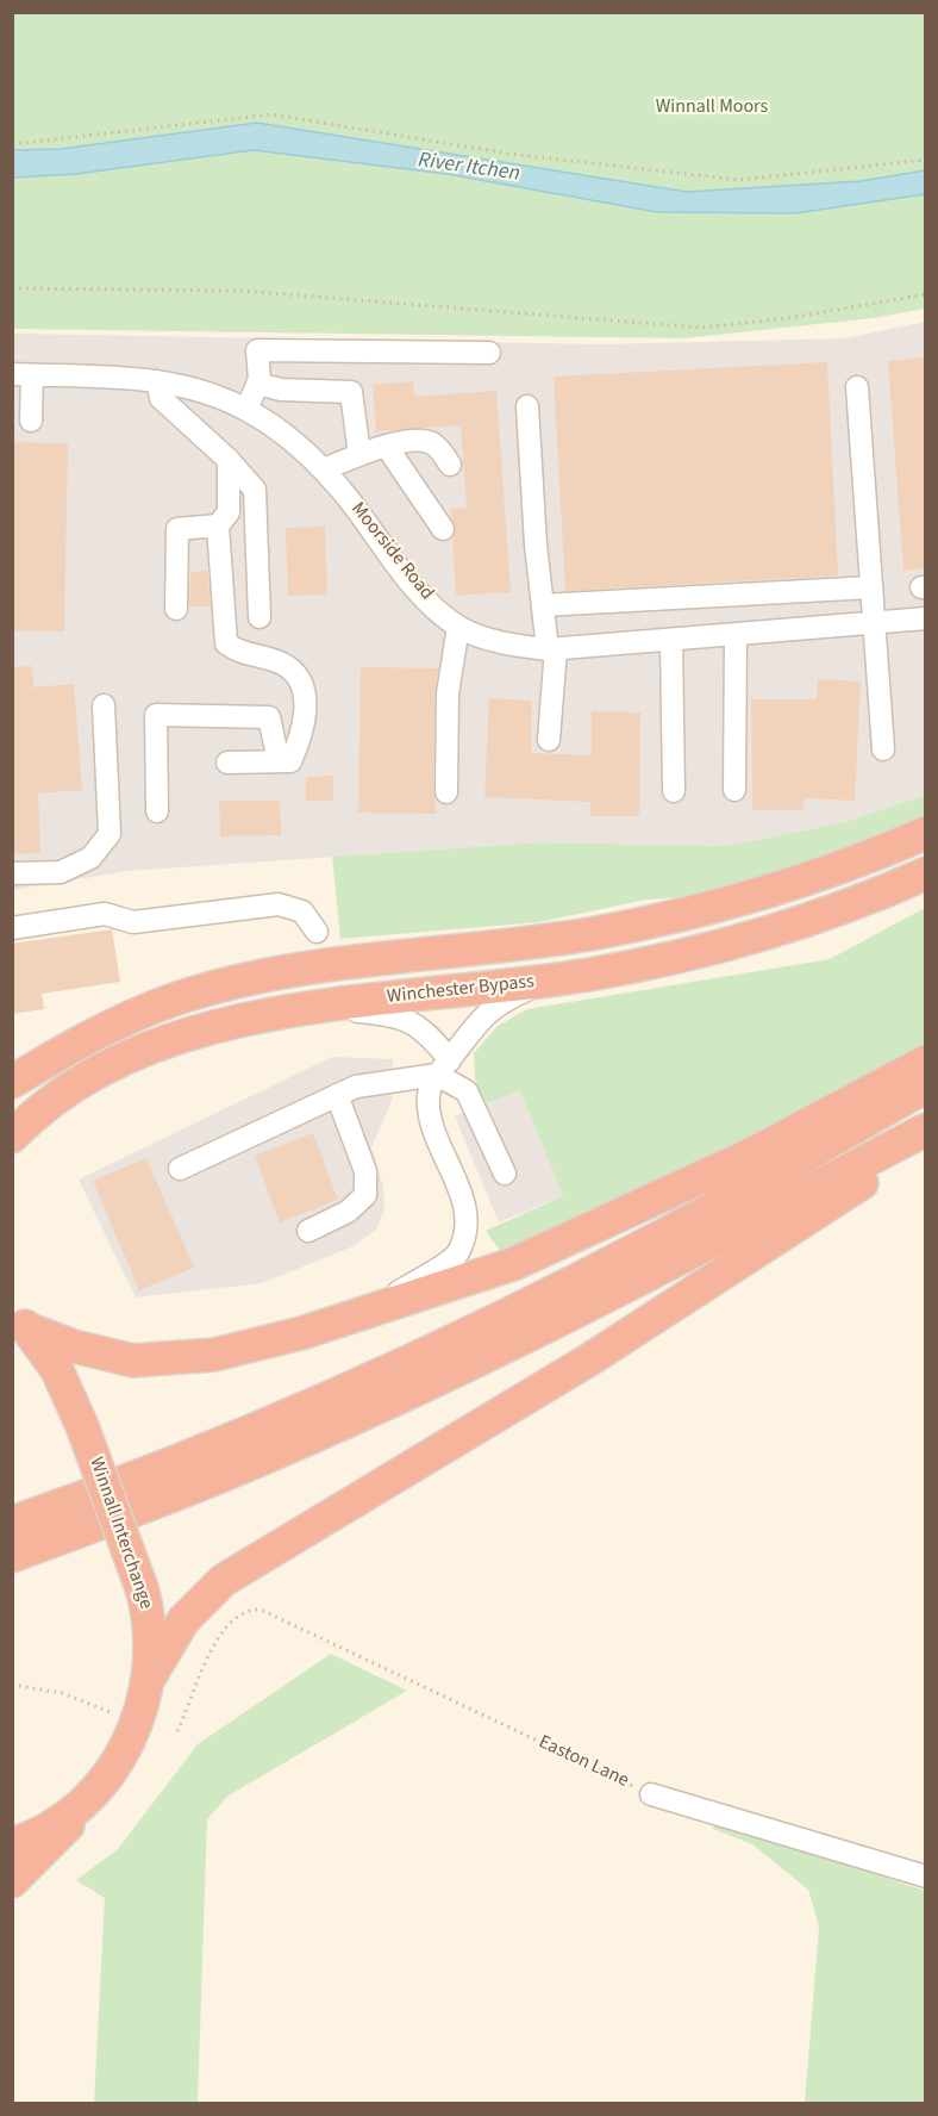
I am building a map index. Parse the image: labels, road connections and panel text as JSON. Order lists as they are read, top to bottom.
{
  "streets": {
    "highway": ["Winchester Bypass", "Winnall Interchange"],
    "street": ["Moorside Road", "Easton Lane"]
  },
  "water": ["River Itchen"],
  "parks": ["Winnall Moors"]
}
